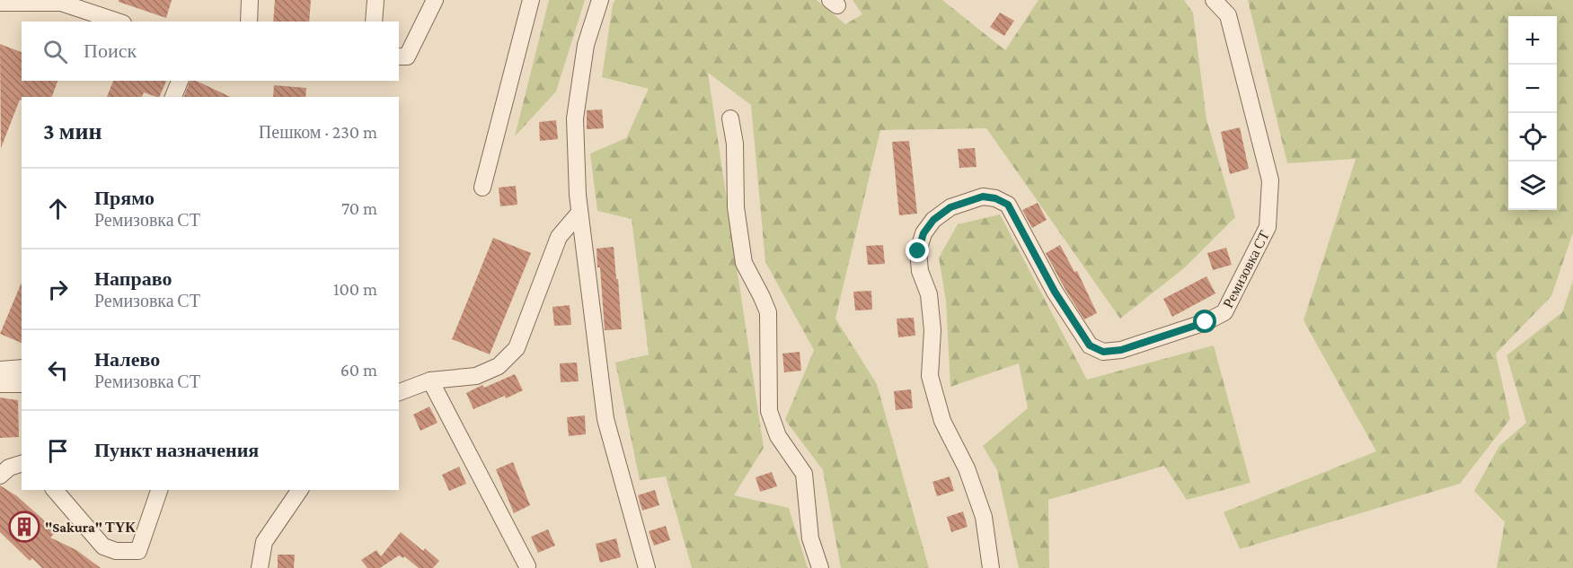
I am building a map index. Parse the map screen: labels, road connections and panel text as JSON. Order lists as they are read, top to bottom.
{
  "streets": {
    "street": ["Ремизовка СТ"]
  },
  "places": {
    "building": ["\"Sakura\" ТҮК"]
  },
  "page": {
    "map_buttons": ["+", "−"],
    "search": "Поиск",
    "heading": ["3 мин", "Пешком · 230 m"],
    "list": [
      ["Прямо", "Ремизовка СТ", "70 m"],
      ["Направо", "Ремизовка СТ", "100 m"],
      ["Налево", "Ремизовка СТ", "60 m"],
      "Пункт назначения"
    ]
  }
}
